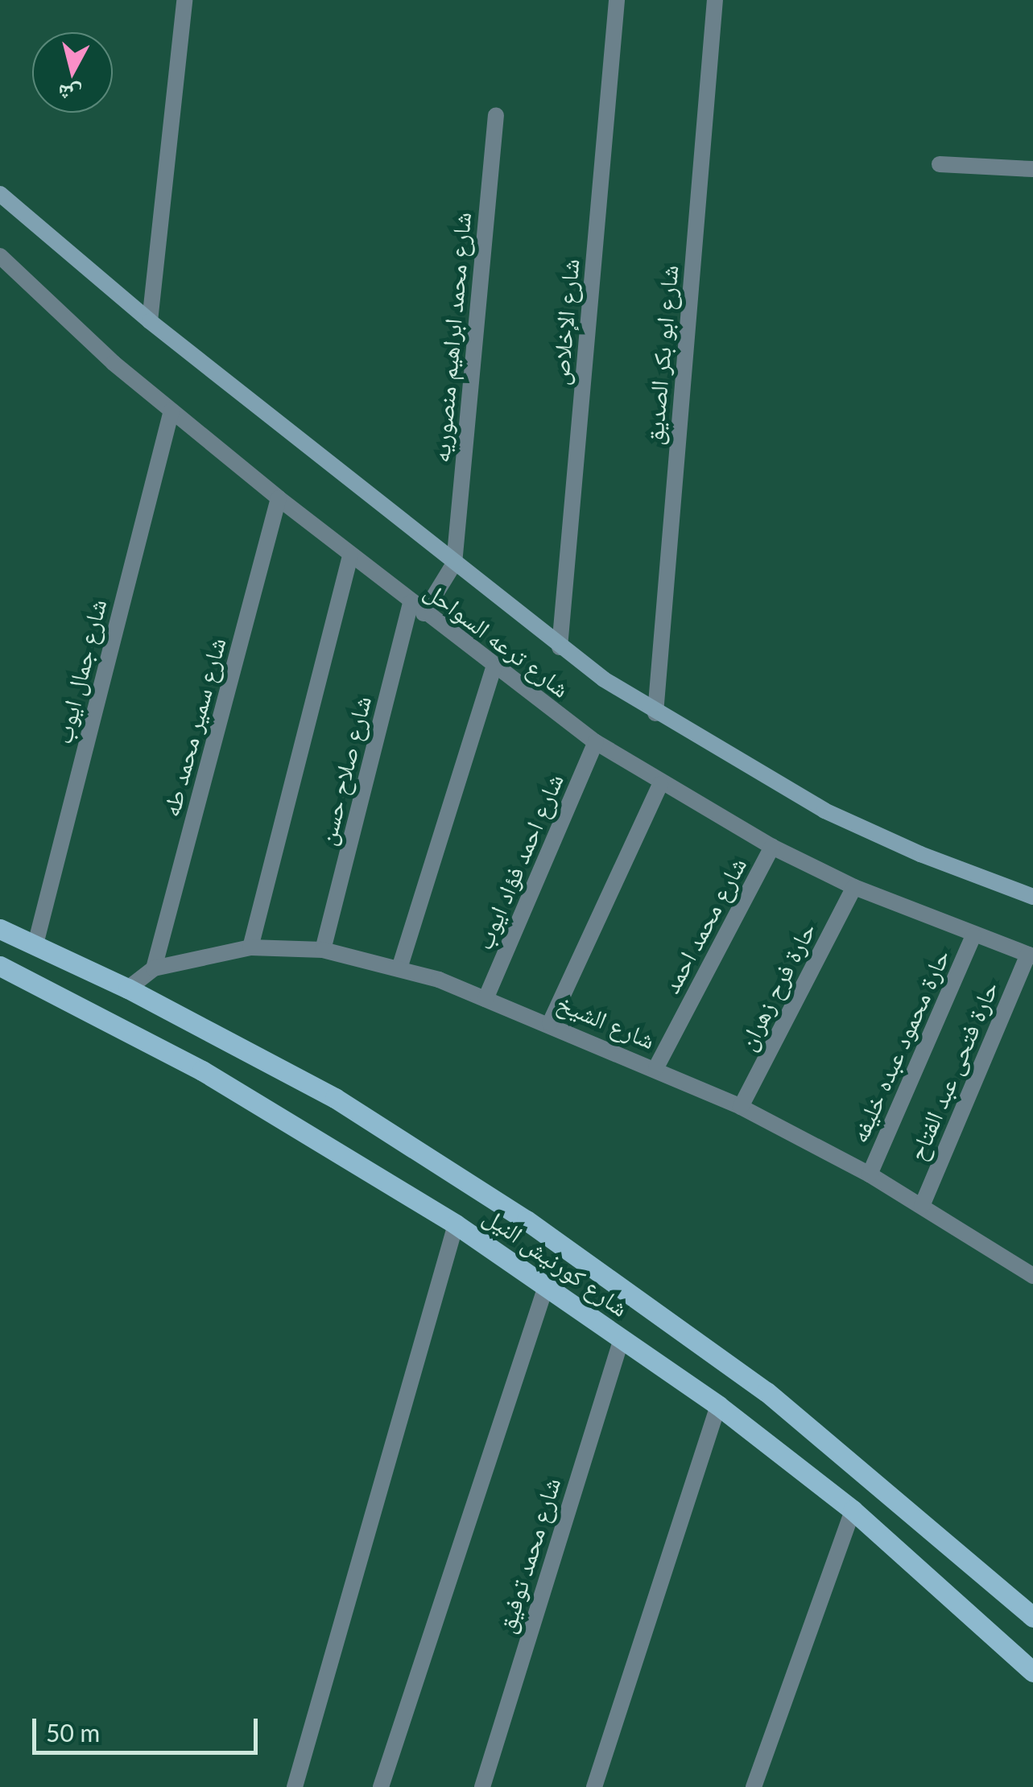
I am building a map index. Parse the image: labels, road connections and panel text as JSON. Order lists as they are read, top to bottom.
{
  "streets": {
    "main road": ["شارع ترعه السواحل", "شارع كورنيش النيل"],
    "street": [
      "شارع الإخلاص",
      "شارع محمد ابراهيم منصوريه",
      "شارع ابو بكر الصديق",
      "شارع جمال ايوب",
      "شارع سمير محمد طه",
      "شارع صلاح حسن",
      "شارع احمد فؤاد ايوب",
      "شارع محمد احمد",
      "حارة فرح زهران",
      "شارع الشيخ",
      "حارة محمود عبده خليفه",
      "حارة فتحى عبد الفتاح",
      "شارع محمد توفيق"
    ]
  },
  "crossings": [
    ["شارع الإخلاص", "شارع ترعه السواحل"],
    ["شارع محمد ابراهيم منصوريه", "شارع ترعه السواحل"],
    ["شارع محمد ابراهيم منصوريه", "شارع صلاح حسن"],
    ["شارع ابو بكر الصديق", "شارع ترعه السواحل"],
    ["شارع ترعه السواحل", "شارع جمال ايوب"],
    ["شارع ترعه السواحل", "شارع سمير محمد طه"],
    ["شارع ترعه السواحل", "شارع صلاح حسن"],
    ["شارع ترعه السواحل", "شارع احمد فؤاد ايوب"],
    ["شارع ترعه السواحل", "شارع محمد احمد"],
    ["شارع ترعه السواحل", "حارة فرح زهران"],
    ["شارع ترعه السواحل", "حارة محمود عبده خليفه"],
    ["شارع ترعه السواحل", "حارة فتحى عبد الفتاح"],
    ["شارع جمال ايوب", "شارع كورنيش النيل"],
    ["شارع سمير محمد طه", "شارع الشيخ"],
    ["شارع صلاح حسن", "شارع الشيخ"],
    ["شارع احمد فؤاد ايوب", "شارع الشيخ"],
    ["شارع محمد احمد", "شارع الشيخ"],
    ["حارة فرح زهران", "شارع الشيخ"],
    ["شارع الشيخ", "حارة محمود عبده خليفه"],
    ["شارع الشيخ", "حارة فتحى عبد الفتاح"],
    ["شارع الشيخ", "شارع كورنيش النيل"],
    ["شارع كورنيش النيل", "شارع محمد توفيق"]
  ],
  "scale_bar": "50 m",
  "north": "bottom"
}
